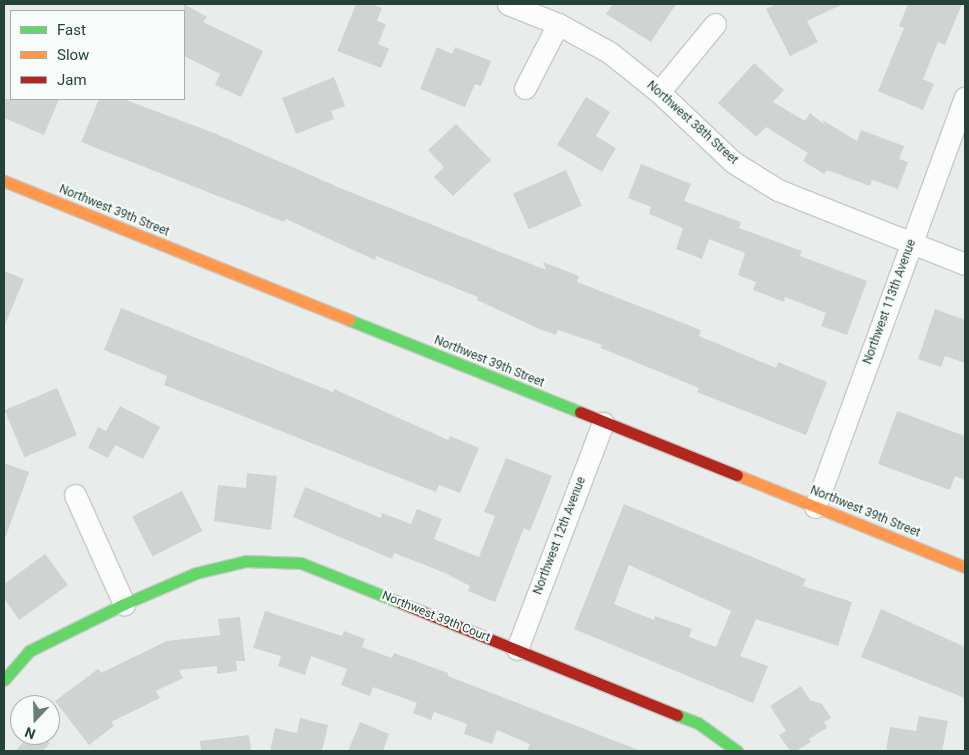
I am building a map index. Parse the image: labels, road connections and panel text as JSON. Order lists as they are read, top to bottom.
{
  "streets": {
    "street": [
      "Northwest 38th Street",
      "Northwest 39th Street",
      "Northwest 113th Avenue",
      "Northwest 12th Avenue",
      "Northwest 39th Court"
    ]
  },
  "crossings": [
    ["Northwest 38th Street", "Northwest 113th Avenue"],
    ["Northwest 39th Street", "Northwest 113th Avenue"],
    ["Northwest 39th Street", "Northwest 12th Avenue"],
    ["Northwest 12th Avenue", "Northwest 39th Court"]
  ],
  "legend": ["Fast", "Slow", "Jam"],
  "north": "bottom"
}
